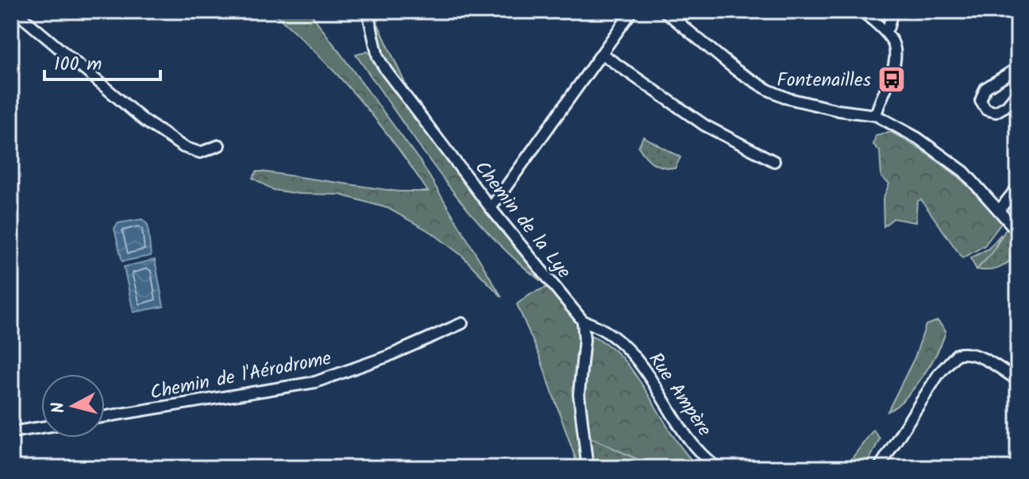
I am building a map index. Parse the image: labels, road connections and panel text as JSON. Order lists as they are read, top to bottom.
{
  "streets": {
    "street": ["Chemin de la Lye", "Chemin de l'Aérodrome", "Rue Ampère"]
  },
  "crossings": [
    ["Chemin de la Lye", "Rue Ampère"]
  ],
  "places": {
    "bus stop": ["Fontenailles"]
  },
  "scale_bar": "100 m",
  "north": "left"
}
